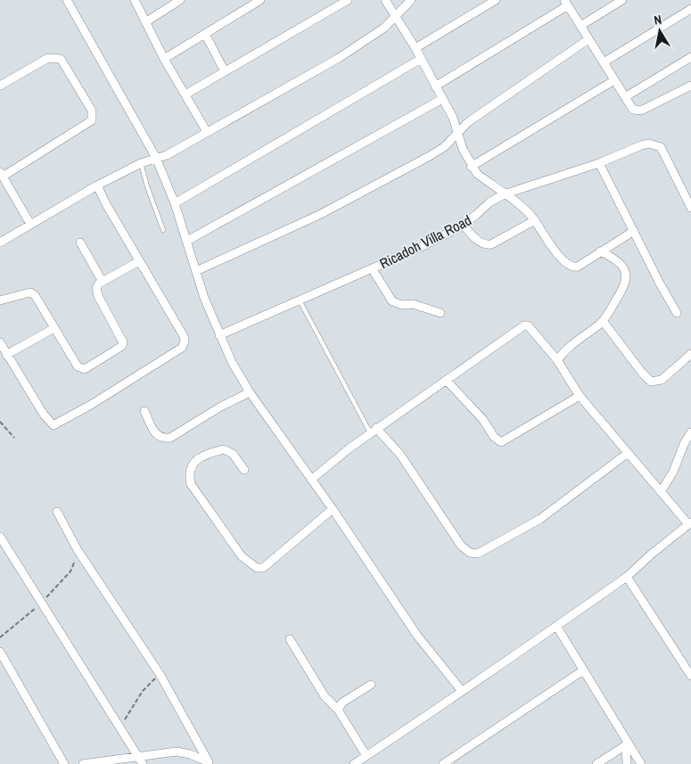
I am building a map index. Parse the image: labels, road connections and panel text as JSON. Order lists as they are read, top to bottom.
{
  "streets": {
    "street": ["Ricadoh Villa Road"]
  },
  "north": "top"
}
